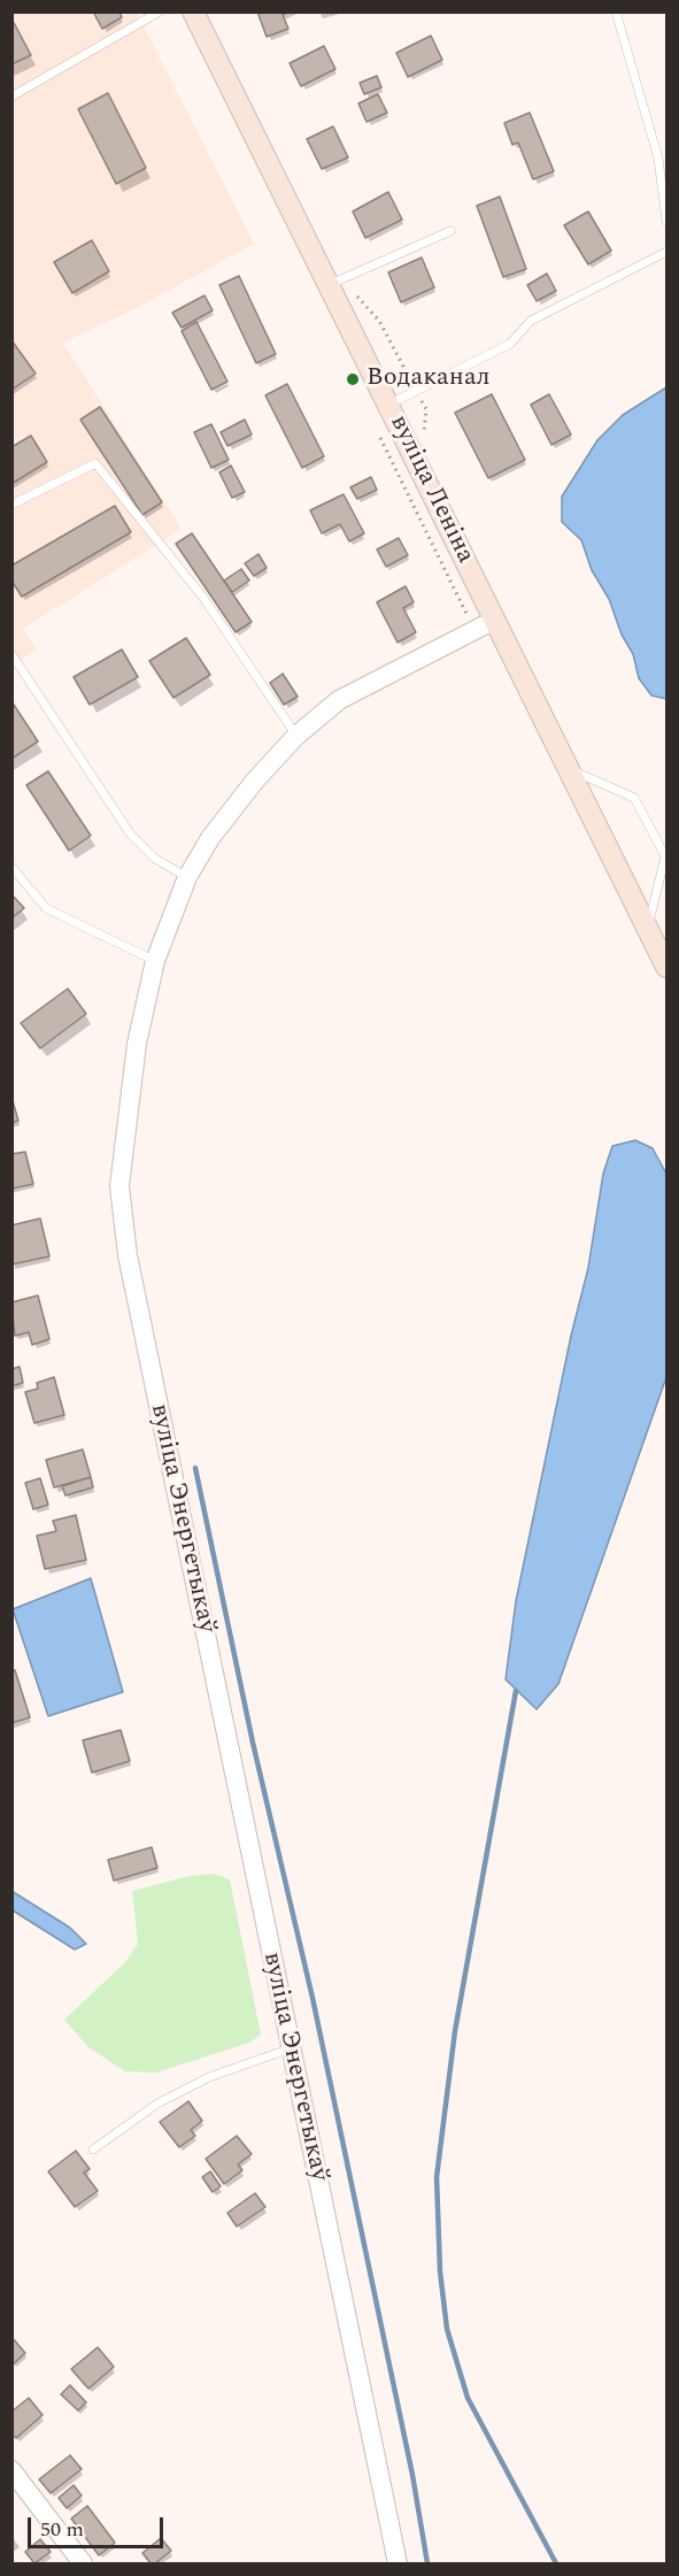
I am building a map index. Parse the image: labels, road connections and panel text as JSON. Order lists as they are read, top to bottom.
{
  "streets": {
    "main road": ["вуліца Леніна"],
    "street": ["вуліца Энергетыкаў"]
  },
  "crossings": [
    ["вуліца Леніна", "вуліца Энергетыкаў"]
  ],
  "places": ["Водаканал"],
  "scale_bar": "50 m"
}
